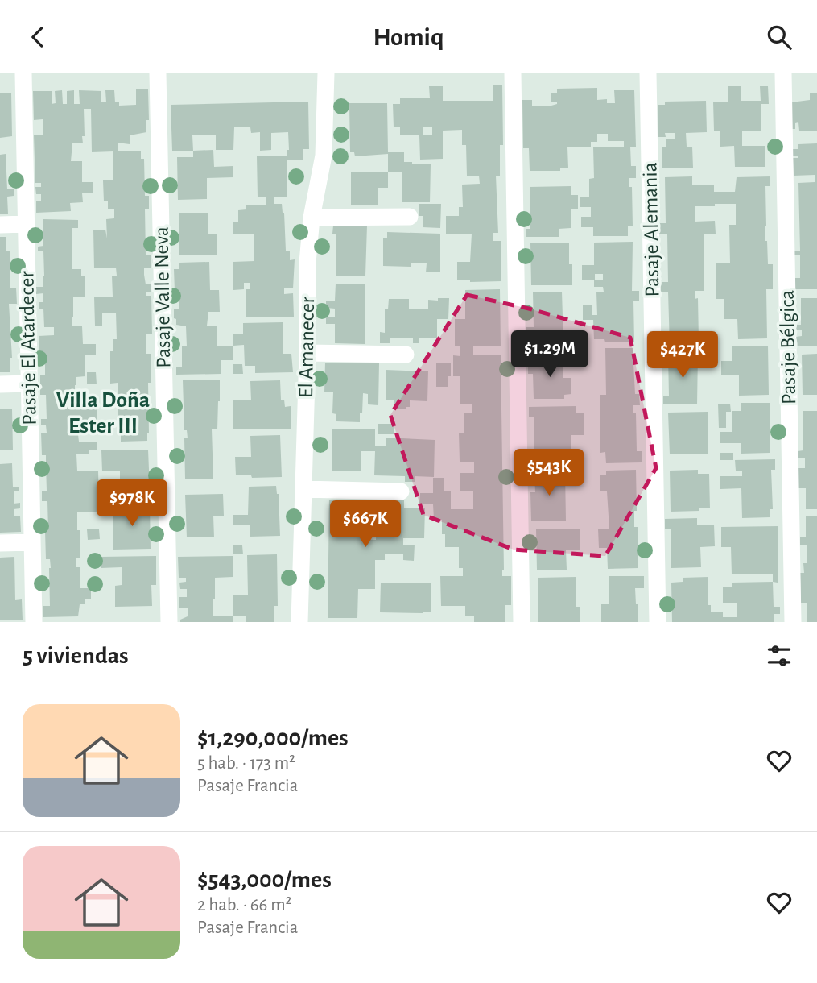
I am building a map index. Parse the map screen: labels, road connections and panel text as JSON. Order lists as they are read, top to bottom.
{
  "streets": {
    "street": [
      "Pasaje Alemania",
      "Pasaje Valle Neva",
      "El Amanecer",
      "Pasaje Bélgica",
      "Pasaje El Atardecer"
    ]
  },
  "districts": ["Villa Doña Ester III"],
  "page": {
    "header": "Homiq",
    "price": [
      "$1.29M",
      "$427K",
      "$543K",
      "$978K",
      "$667K"
    ],
    "heading": "5 viviendas",
    "list": [
      {
        "name": "$1,290,000/mes",
        "note": "5 hab. · 173 m² · Pasaje Francia"
      },
      {
        "name": "$543,000/mes",
        "note": "2 hab. · 66 m² · Pasaje Francia"
      }
    ]
  }
}
